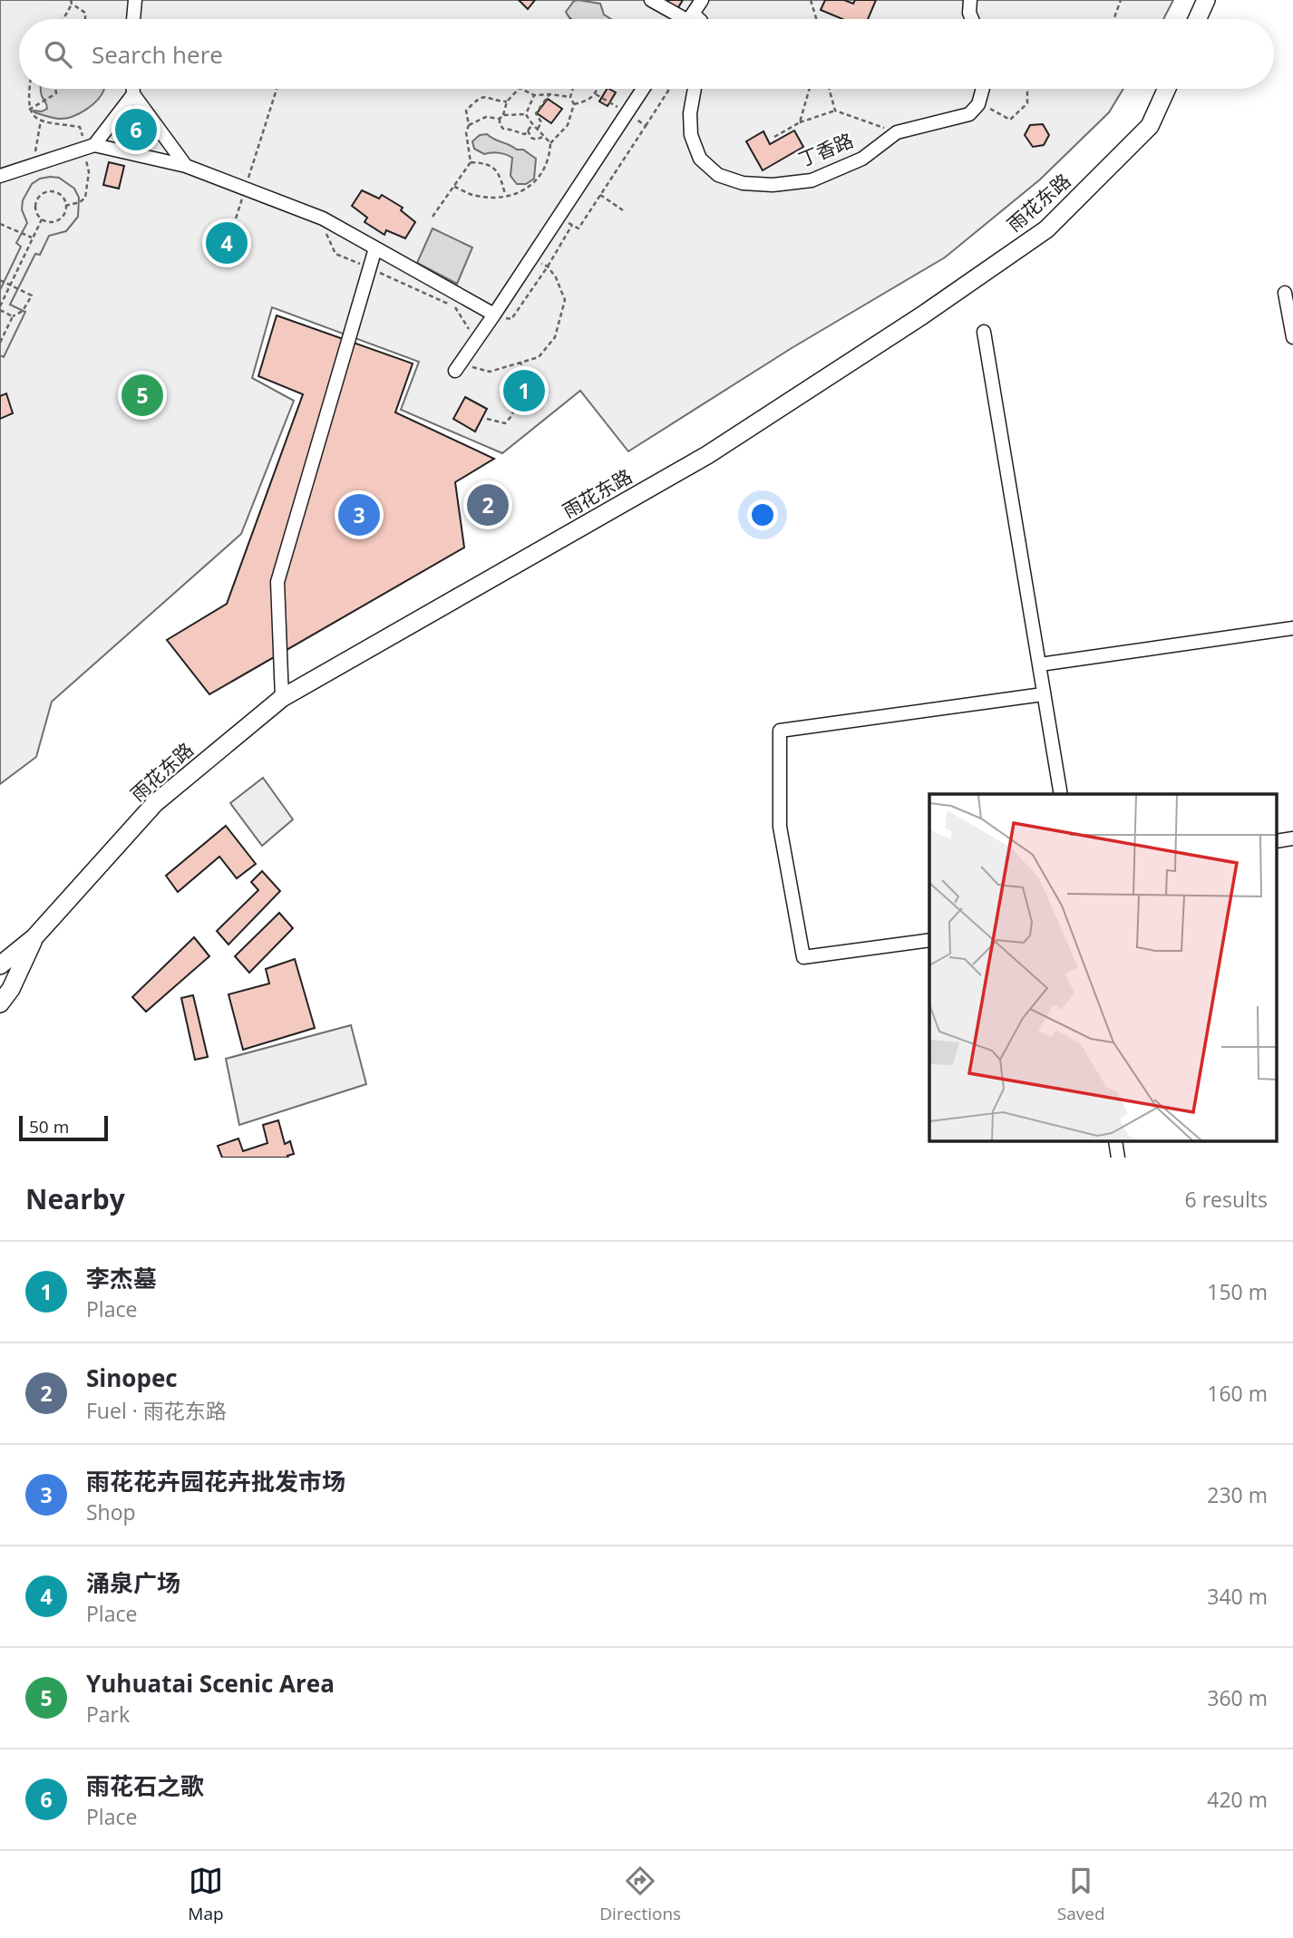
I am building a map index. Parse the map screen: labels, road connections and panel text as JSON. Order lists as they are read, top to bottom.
{
  "streets": {
    "main road": ["雨花东路"],
    "street": ["丁香路"]
  },
  "scale_bar": "50 m",
  "page": {
    "search": "Search here",
    "pins": [
      "6",
      "4",
      "1",
      "5",
      "2",
      "3"
    ],
    "scale": "50 m",
    "heading": ["Nearby", "6 results"],
    "list": [
      {
        "mark": "1",
        "name": "李杰墓",
        "note": "Place",
        "value": "150 m"
      },
      {
        "mark": "2",
        "name": "Sinopec",
        "note": "Fuel · 雨花东路",
        "value": "160 m"
      },
      {
        "mark": "3",
        "name": "雨花花卉园花卉批发市场",
        "note": "Shop",
        "value": "230 m"
      },
      {
        "mark": "4",
        "name": "涌泉广场",
        "note": "Place",
        "value": "340 m"
      },
      {
        "mark": "5",
        "name": "Yuhuatai Scenic Area",
        "note": "Park",
        "value": "360 m"
      },
      {
        "mark": "6",
        "name": "雨花石之歌",
        "note": "Place",
        "value": "420 m"
      }
    ],
    "nav": ["Map", "Directions", "Saved"]
  }
}
